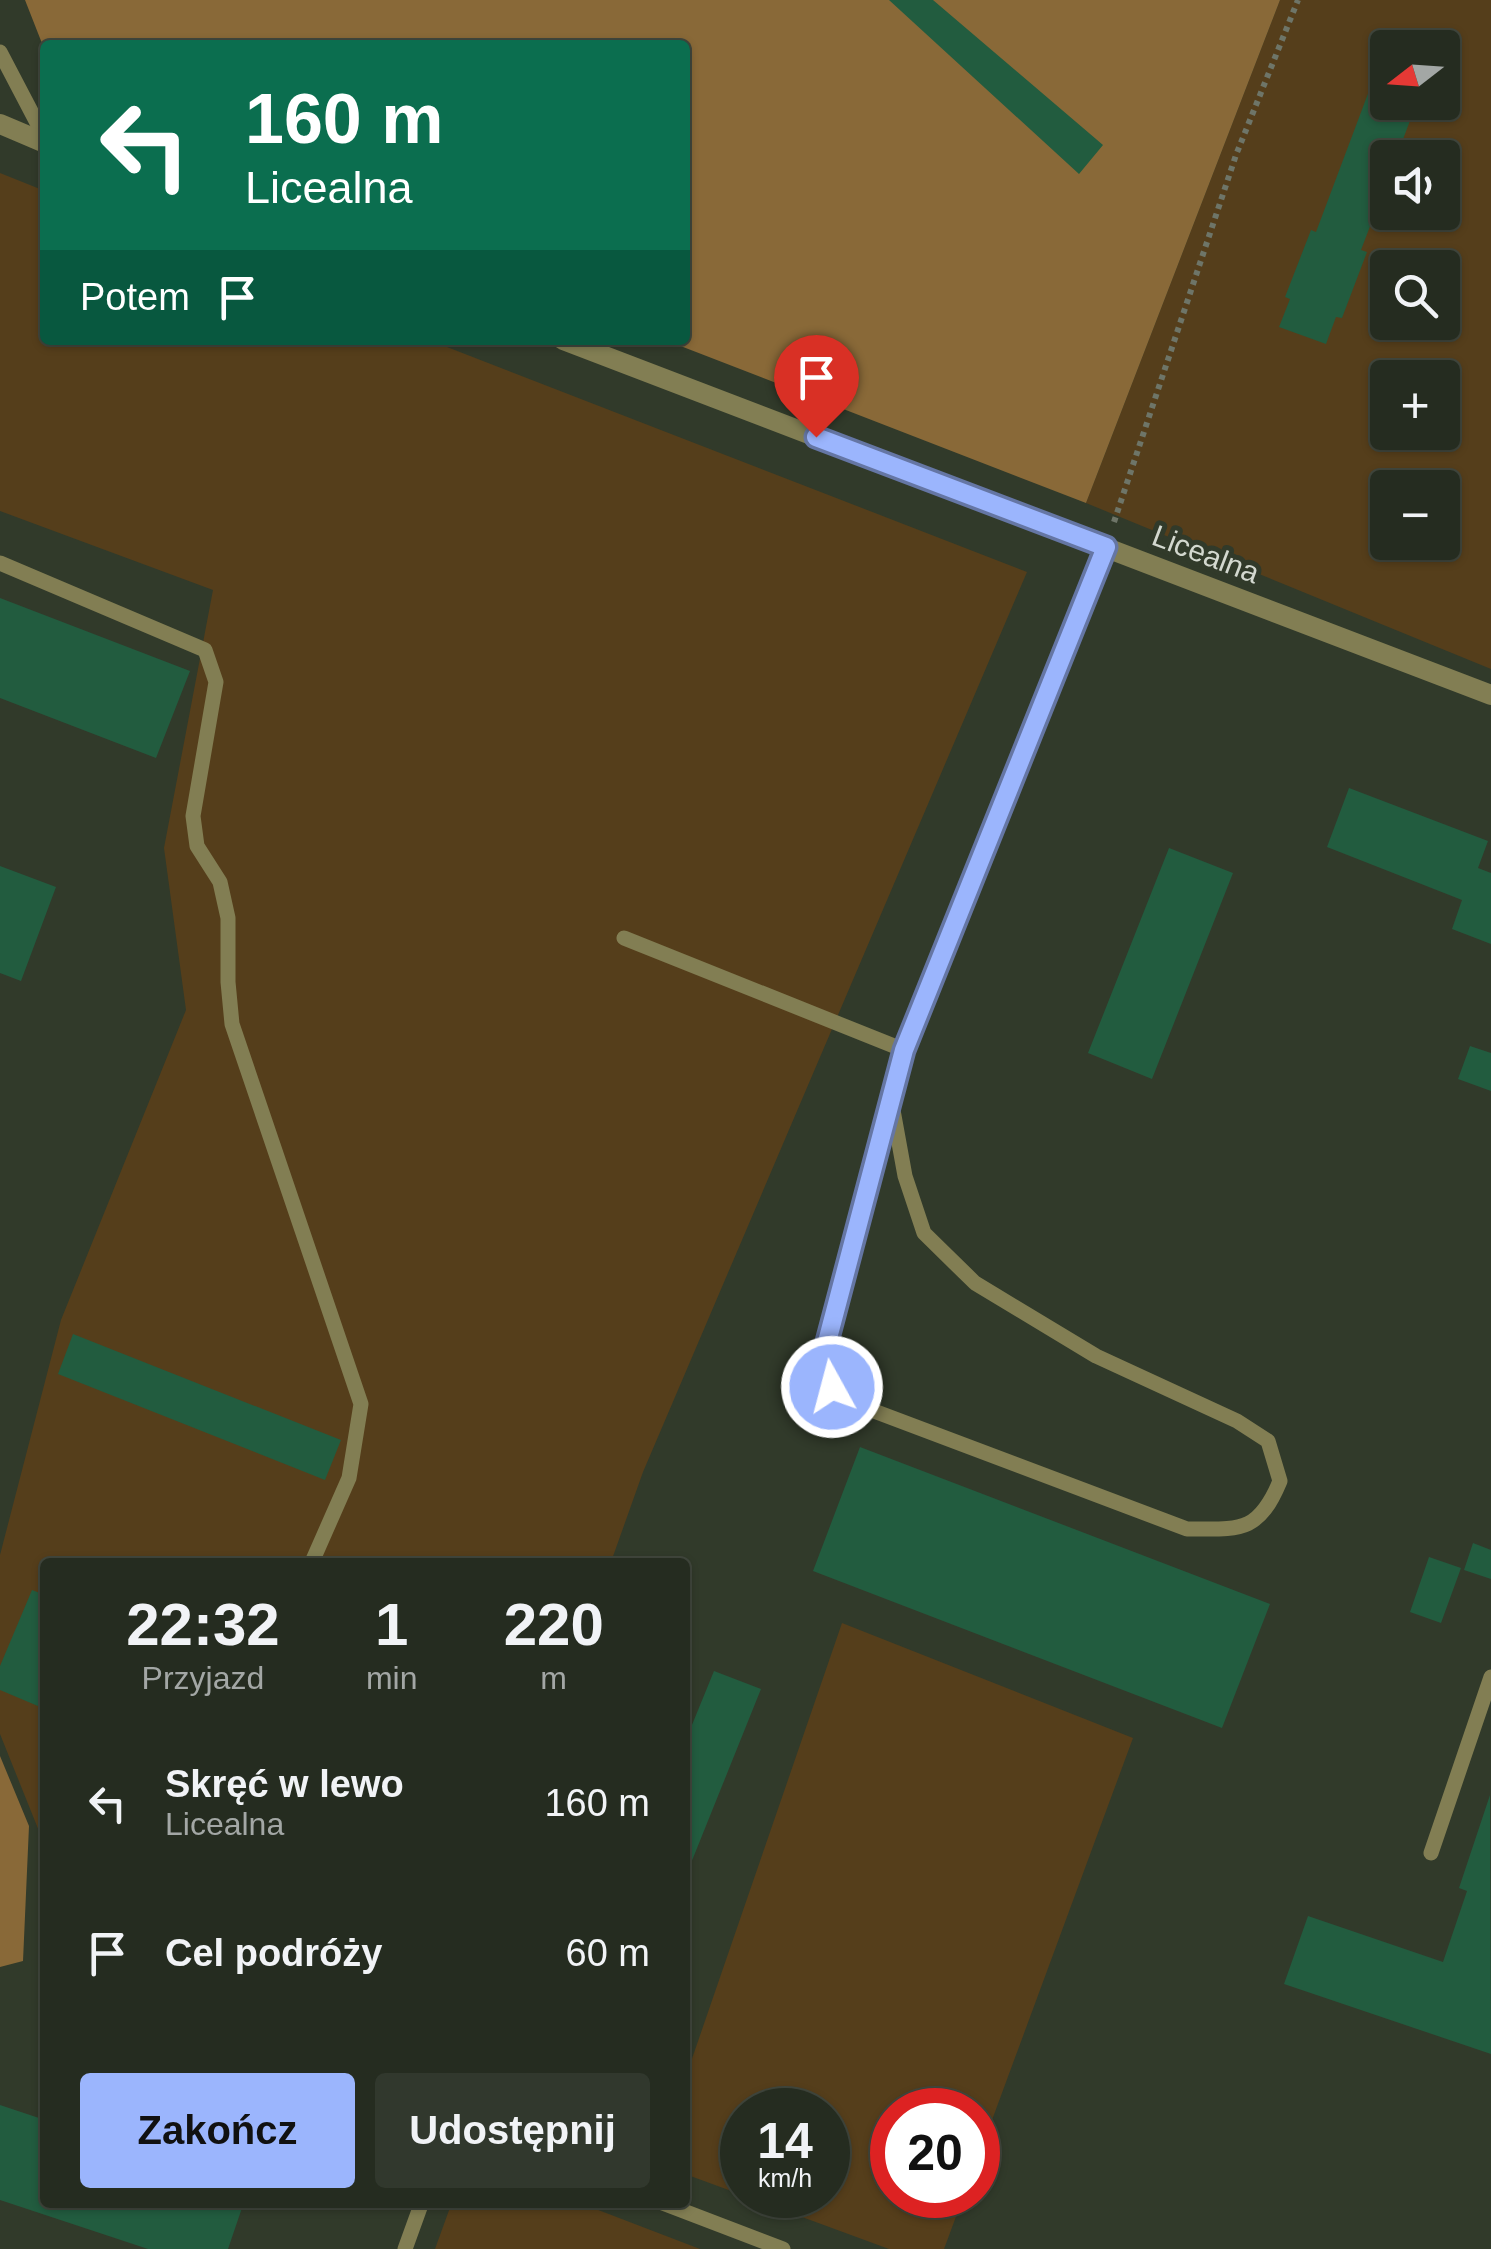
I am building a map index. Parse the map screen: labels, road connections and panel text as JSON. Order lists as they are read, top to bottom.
{
  "streets": {
    "street": ["Licealna"]
  },
  "north": "left",
  "page": {
    "map_buttons": ["+", "−"],
    "turn": ["160 m", "Licealna"],
    "then": "Potem",
    "eta": [
      "22:32",
      "Przyjazd",
      "1",
      "min",
      "220",
      "m"
    ],
    "list": [
      {
        "name": "Skręć w lewo",
        "note": "Licealna",
        "value": "160 m"
      },
      {
        "name": "Cel podróży",
        "value": "60 m"
      }
    ],
    "buttons": ["Zakończ", "Udostępnij"],
    "speed": "14 km/h",
    "limit": "20"
  }
}
